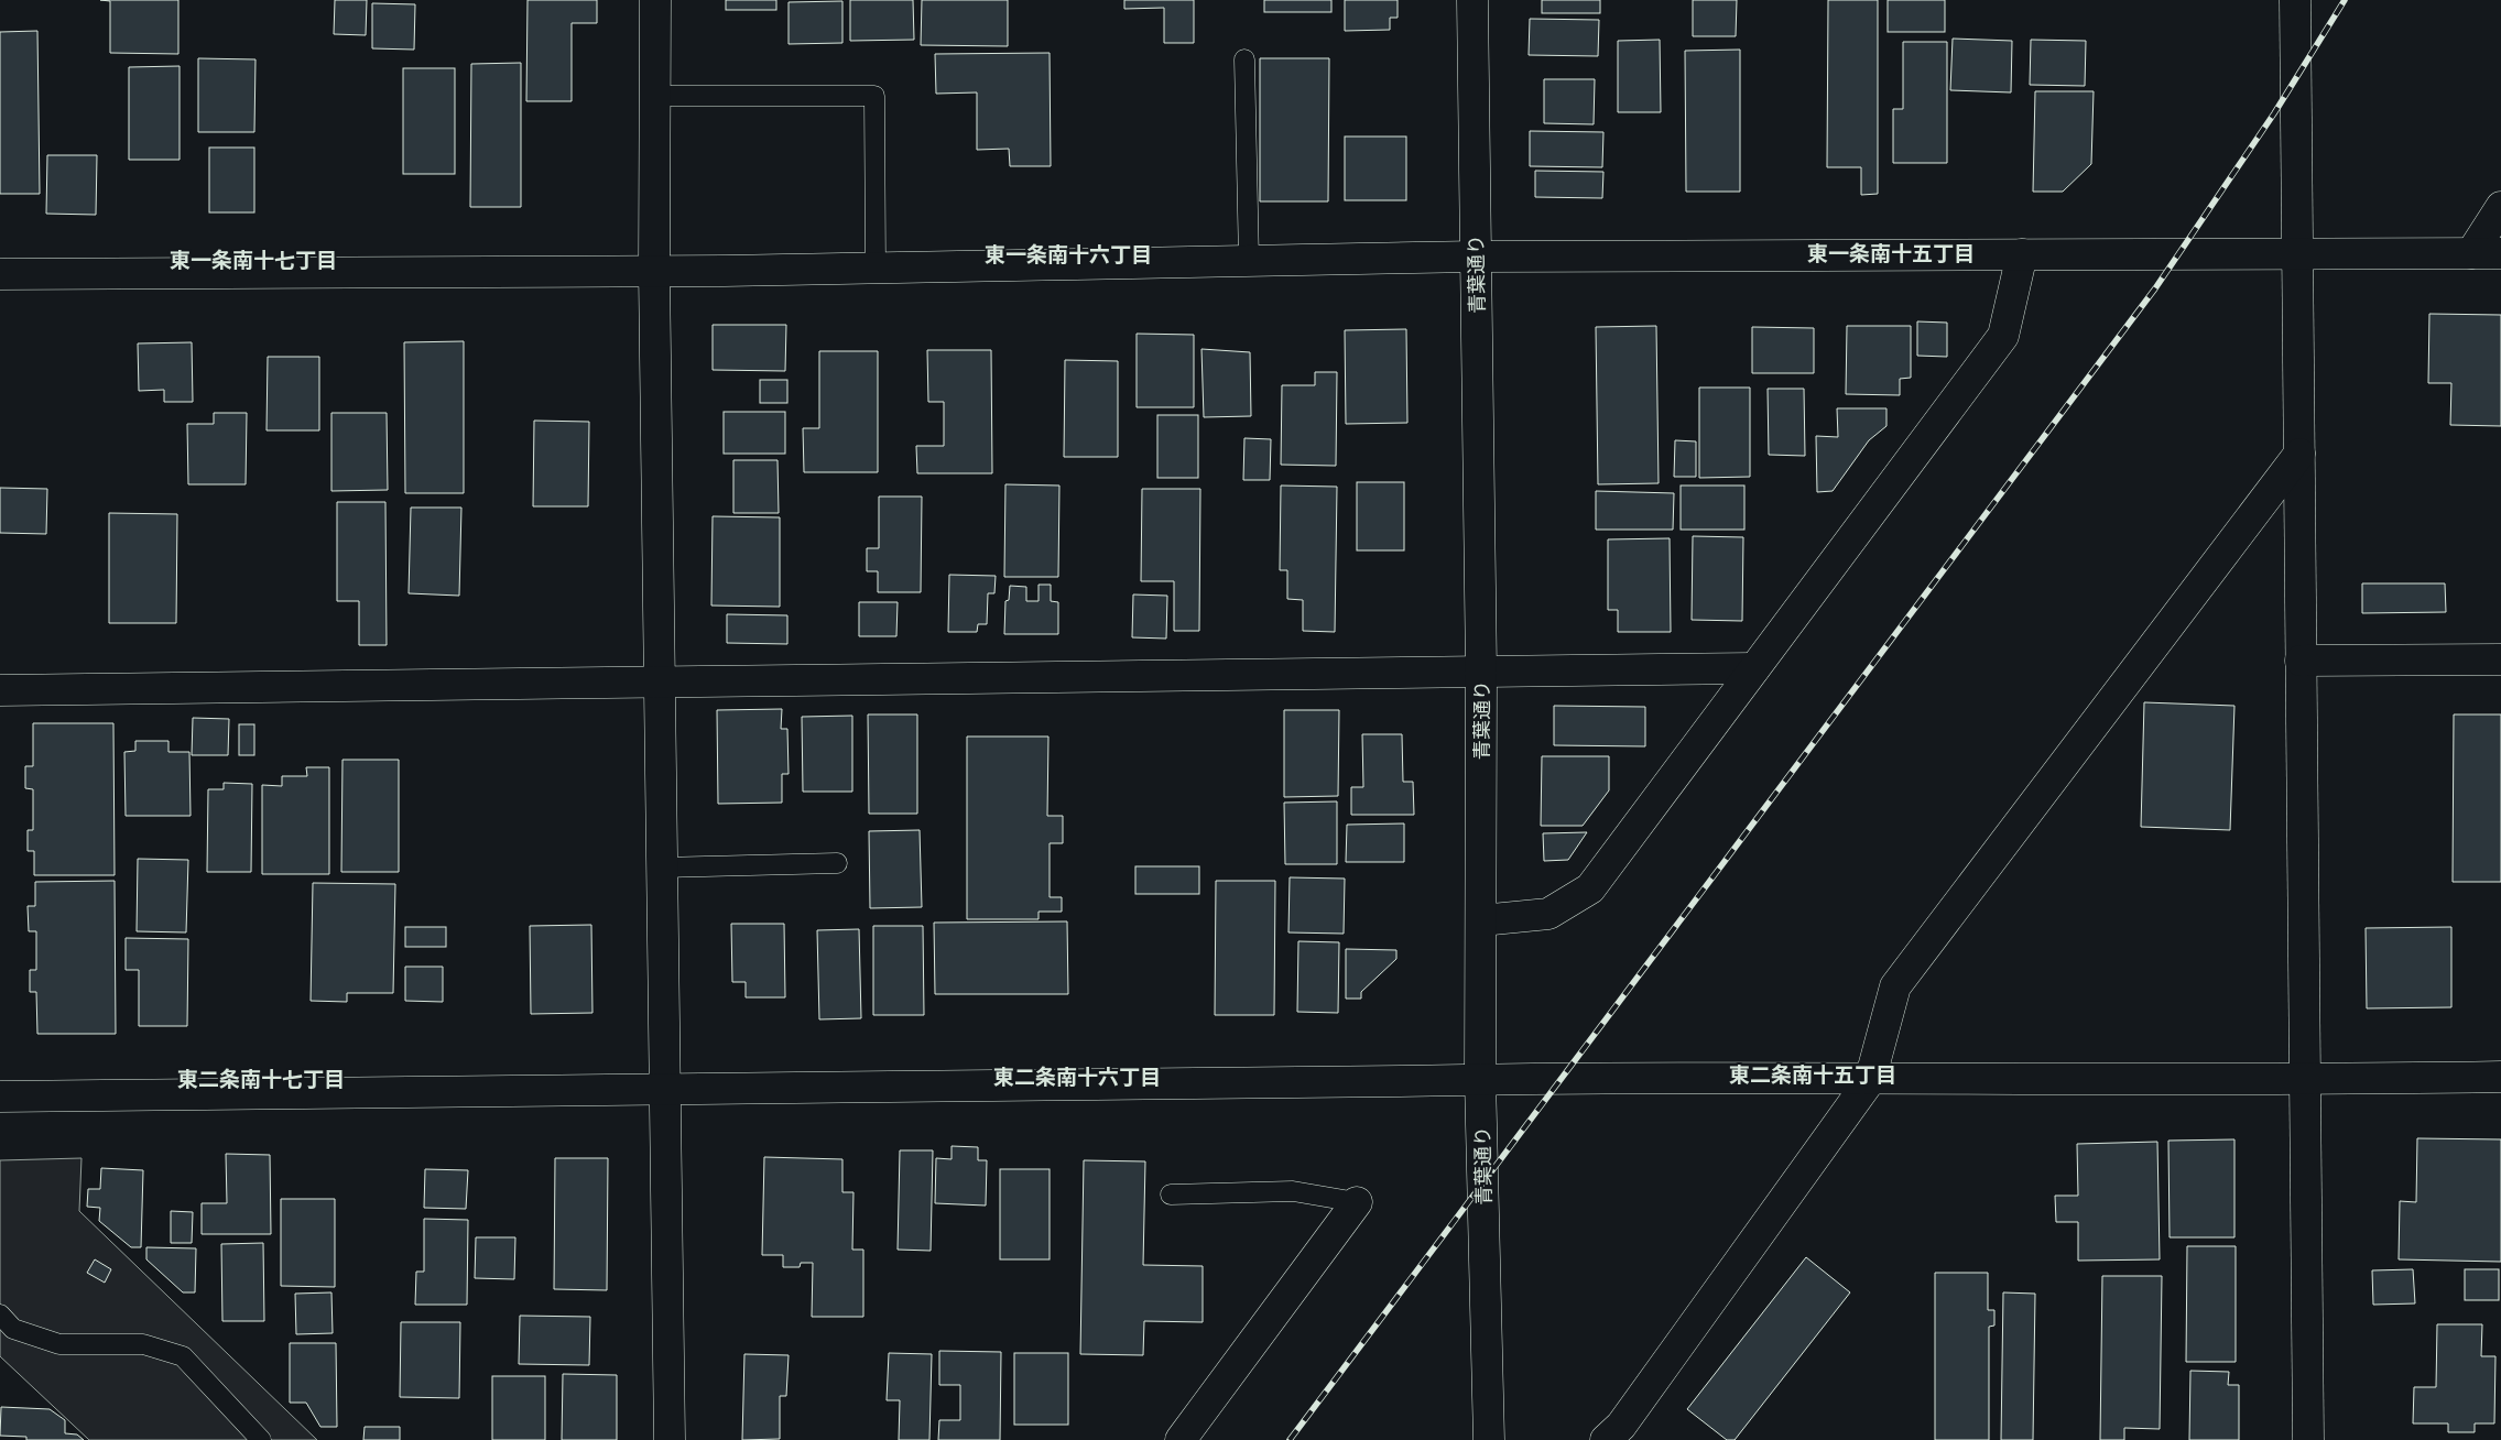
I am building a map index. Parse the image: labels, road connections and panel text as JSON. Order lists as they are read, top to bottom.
{
  "streets": {
    "street": ["青葉通り"]
  },
  "districts": [
    "東一条南十五丁目",
    "東一条南十六丁目",
    "東一条南十七丁目",
    "東二条南十五丁目",
    "東二条南十六丁目",
    "東二条南十七丁目"
  ]
}
